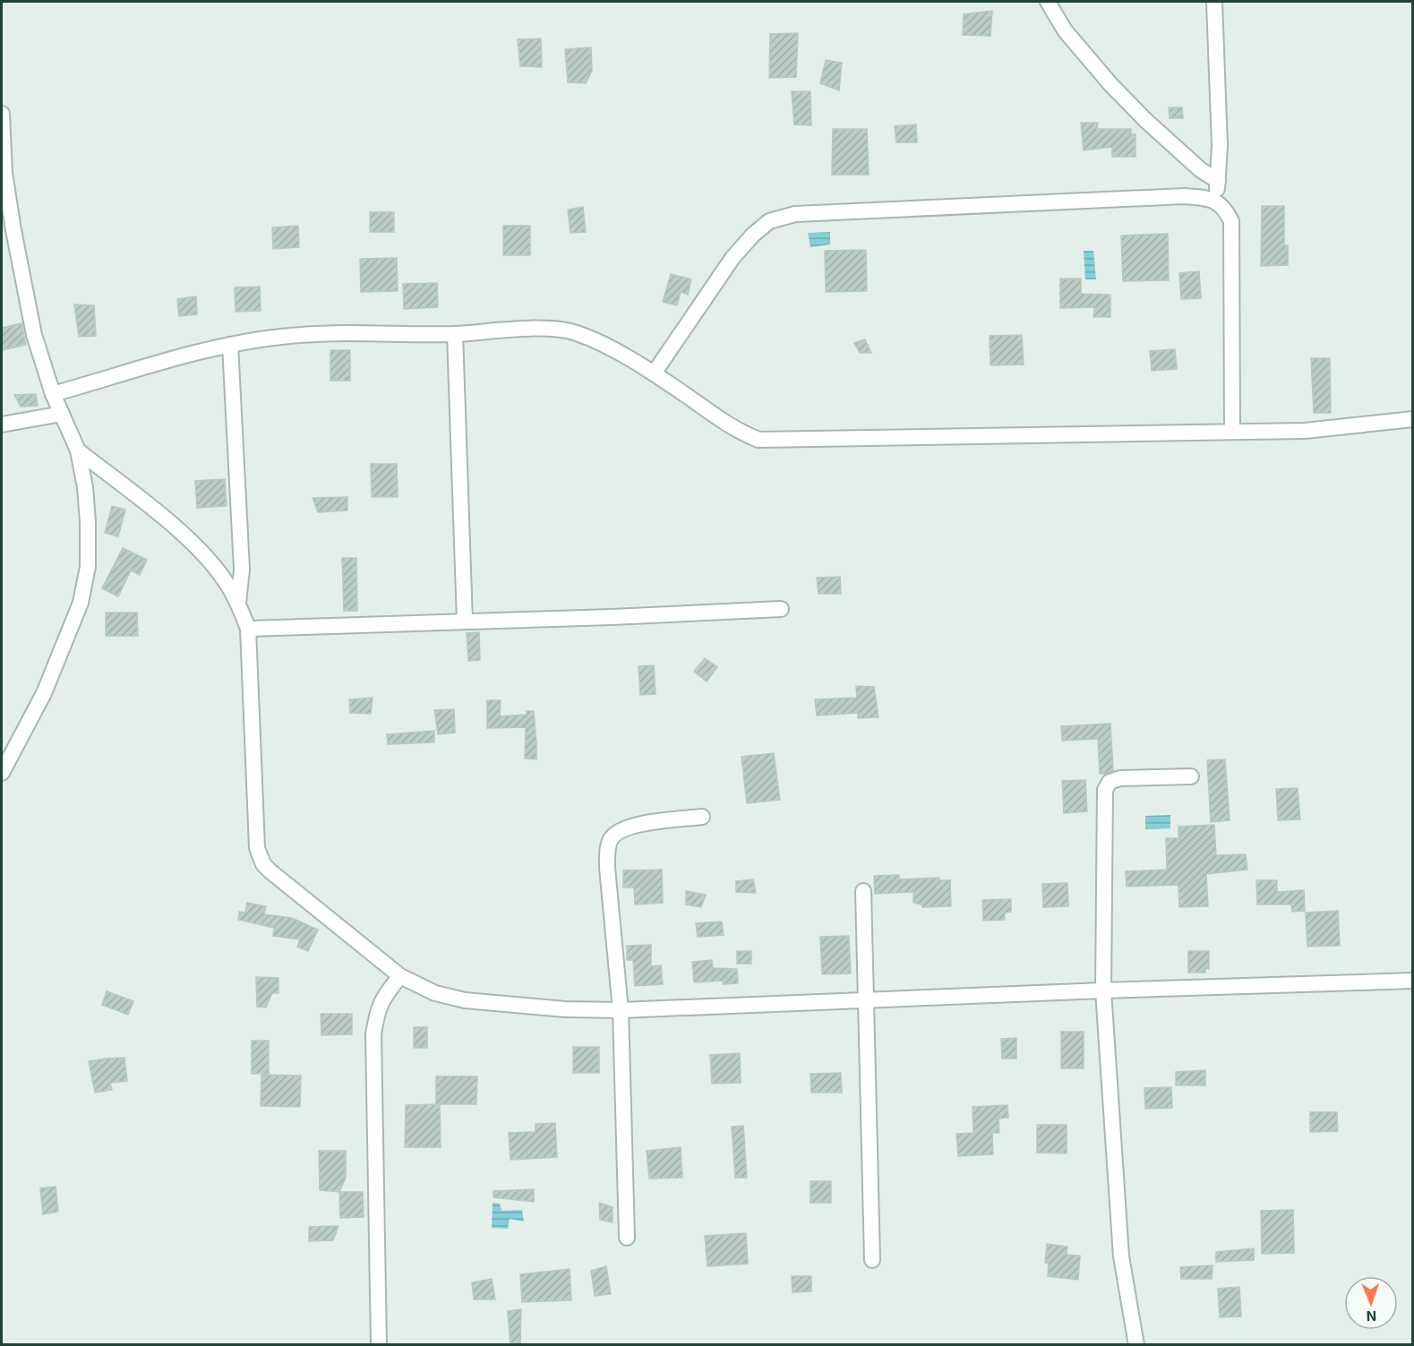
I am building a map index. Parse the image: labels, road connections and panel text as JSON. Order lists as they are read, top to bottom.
{
  "north": "bottom"
}
